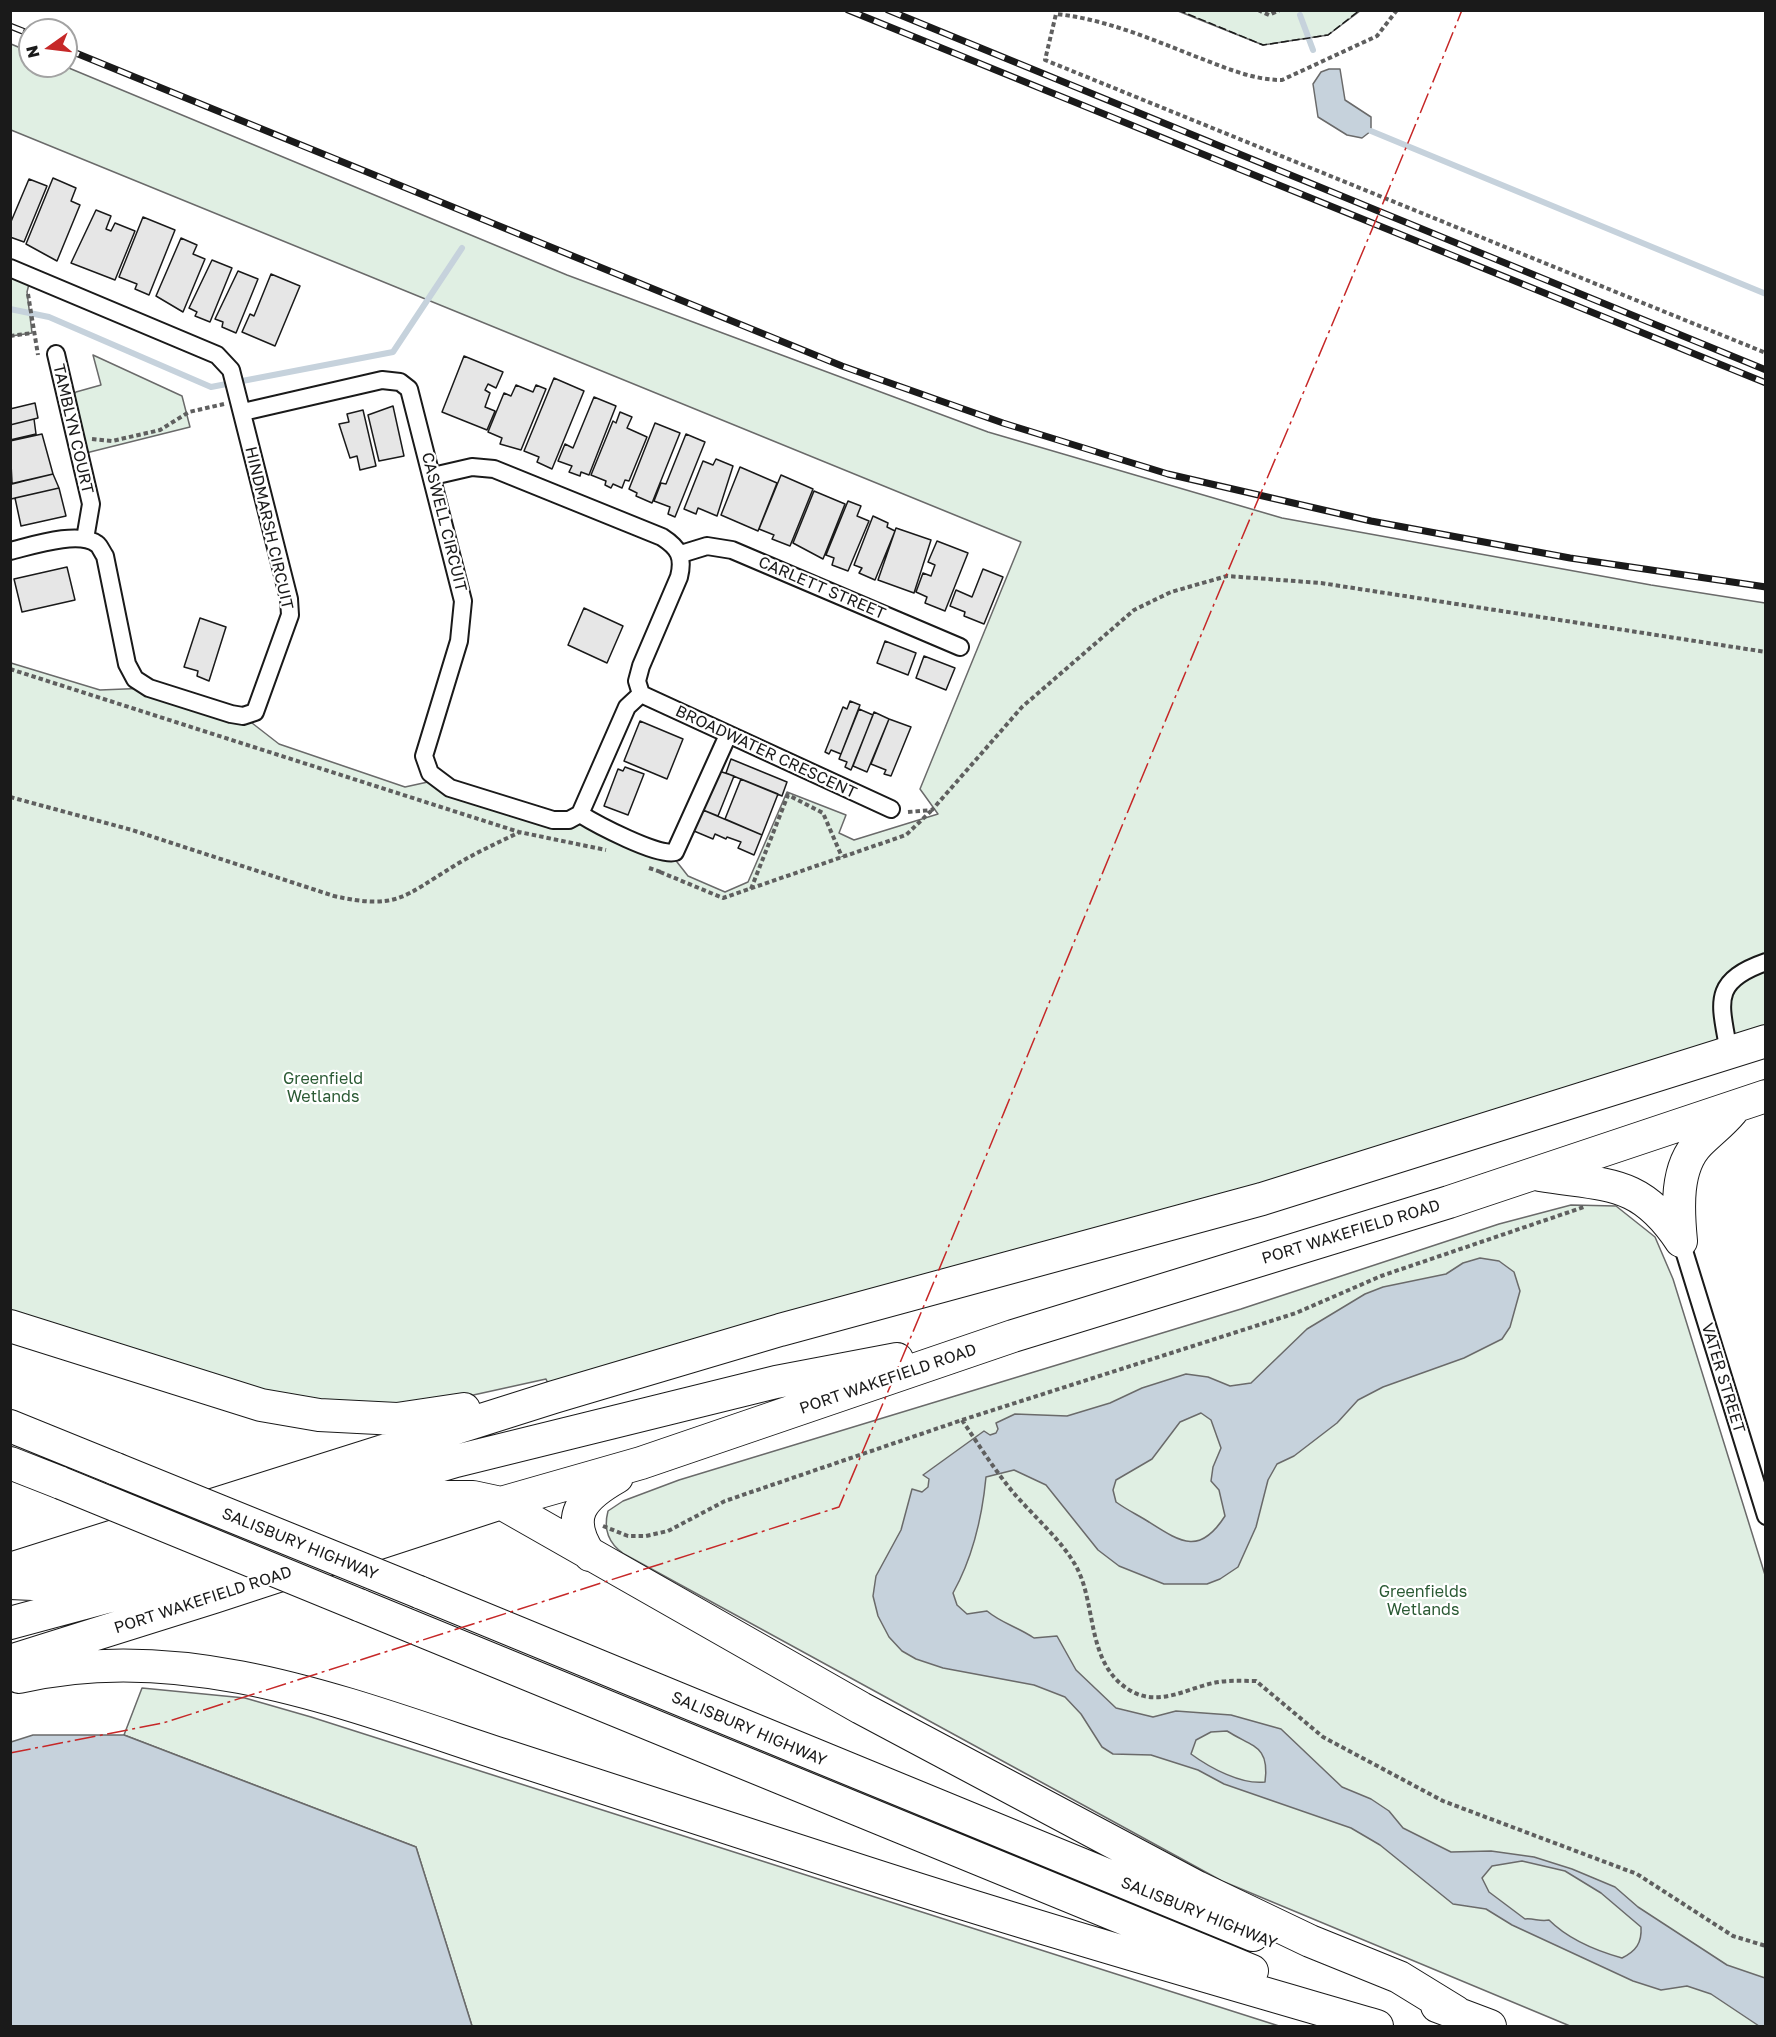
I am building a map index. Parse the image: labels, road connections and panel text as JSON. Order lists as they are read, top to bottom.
{
  "streets": {
    "highway": ["PORT WAKEFIELD ROAD", "SALISBURY HIGHWAY"],
    "street": [
      "TAMBLYN COURT",
      "CASWELL CIRCUIT",
      "HINDMARSH CIRCUIT",
      "CARLETT STREET",
      "BROADWATER CRESCENT",
      "VATER STREET"
    ]
  },
  "crossings": [
    ["TAMBLYN COURT", "HINDMARSH CIRCUIT"],
    ["CASWELL CIRCUIT", "HINDMARSH CIRCUIT"]
  ],
  "parks": ["Greenfield Wetlands", "Greenfields Wetlands"],
  "north": "left"
}
